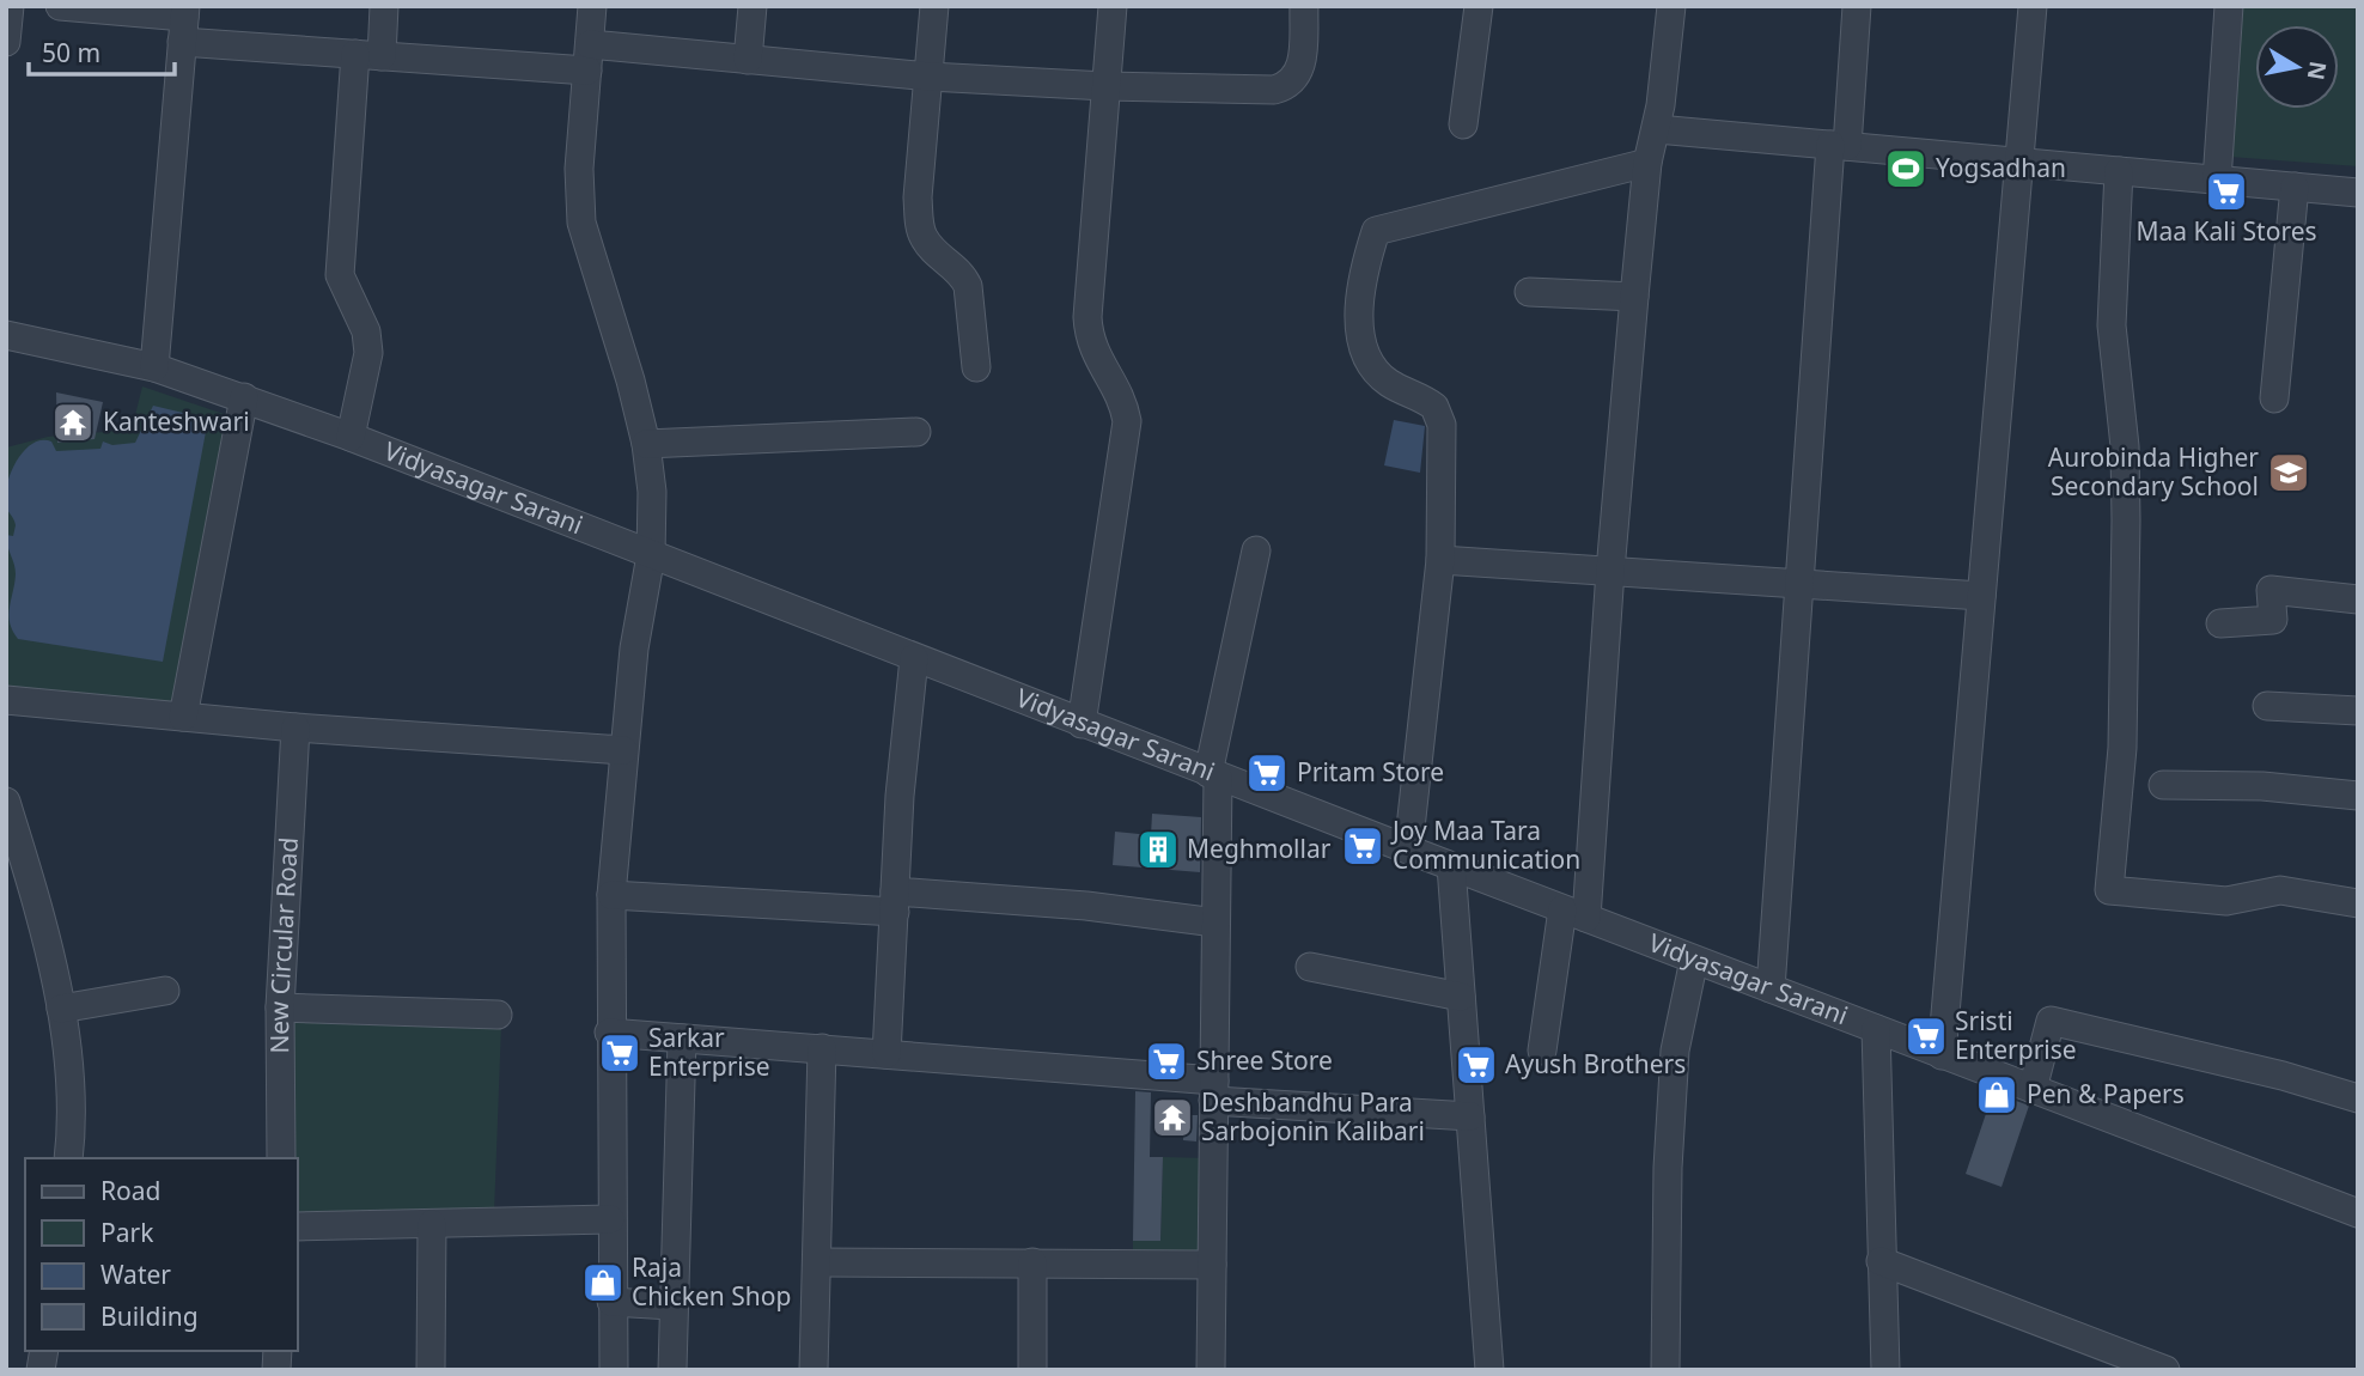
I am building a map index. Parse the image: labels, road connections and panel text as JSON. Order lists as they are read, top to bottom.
{
  "streets": {
    "street": ["Vidyasagar Sarani", "New Circular Road"]
  },
  "places": {
    "sports": ["Yogsadhan"],
    "supermarket": [
      "Maa Kali Stores",
      "Pritam Store",
      "Joy Maa Tara Communication",
      "Sristi Enterprise",
      "Sarkar Enterprise",
      "Shree Store",
      "Ayush Brothers"
    ],
    "temple": ["Kanteshwari", "Deshbandhu Para Sarbojonin Kalibari"],
    "school or university": ["Aurobinda Higher Secondary School"],
    "building": ["Meghmollar"],
    "shop": ["Pen & Papers", "Raja Chicken Shop"]
  },
  "legend": [
    "Road",
    "Park",
    "Water",
    "Building"
  ],
  "scale_bar": "50 m",
  "north": "right"
}
